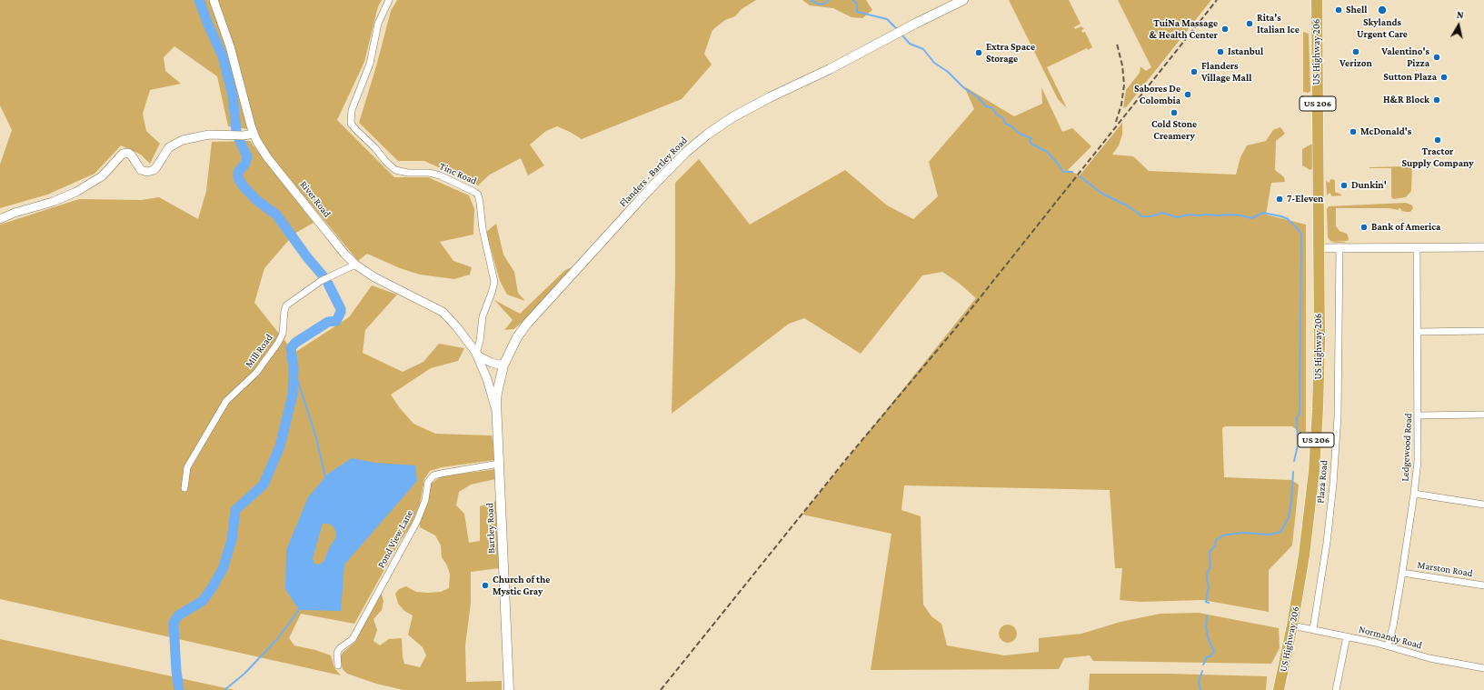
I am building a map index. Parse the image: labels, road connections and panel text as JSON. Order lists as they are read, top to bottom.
{
  "streets": {
    "highway": ["US Highway 206", "US 206"],
    "main road": ["Flanders - Bartley Road", "Bartley Road"],
    "street": [
      "Tinc Road",
      "River Road",
      "Mill Road",
      "Ledgewood Road",
      "Plaza Road",
      "Pond View Lane",
      "Marston Road",
      "Normandy Road"
    ]
  },
  "crossings": [
    ["US Highway 206", "Normandy Road"],
    ["Flanders - Bartley Road", "River Road"],
    ["Flanders - Bartley Road", "Bartley Road"],
    ["Tinc Road", "River Road"],
    ["River Road", "Mill Road"],
    ["River Road", "Bartley Road"],
    ["Ledgewood Road", "Marston Road"],
    ["Ledgewood Road", "Normandy Road"],
    ["Plaza Road", "Normandy Road"],
    ["Bartley Road", "Pond View Lane"]
  ],
  "places": [
    "Shell",
    "Skylands Urgent Care",
    "Rita's Italian Ice",
    "TuiNa Massage & Health Center",
    "Istanbul",
    "Verizon",
    "Extra Space Storage",
    "Valentino's Pizza",
    "Flanders Village Mall",
    "Sutton Plaza",
    "Sabores De Colombia",
    "H&R Block",
    "Cold Stone Creamery",
    "McDonald's",
    "Tractor Supply Company",
    "Dunkin'",
    "7-Eleven",
    "Bank of America",
    "Church of the Mystic Gray"
  ],
  "north": "top"
}
